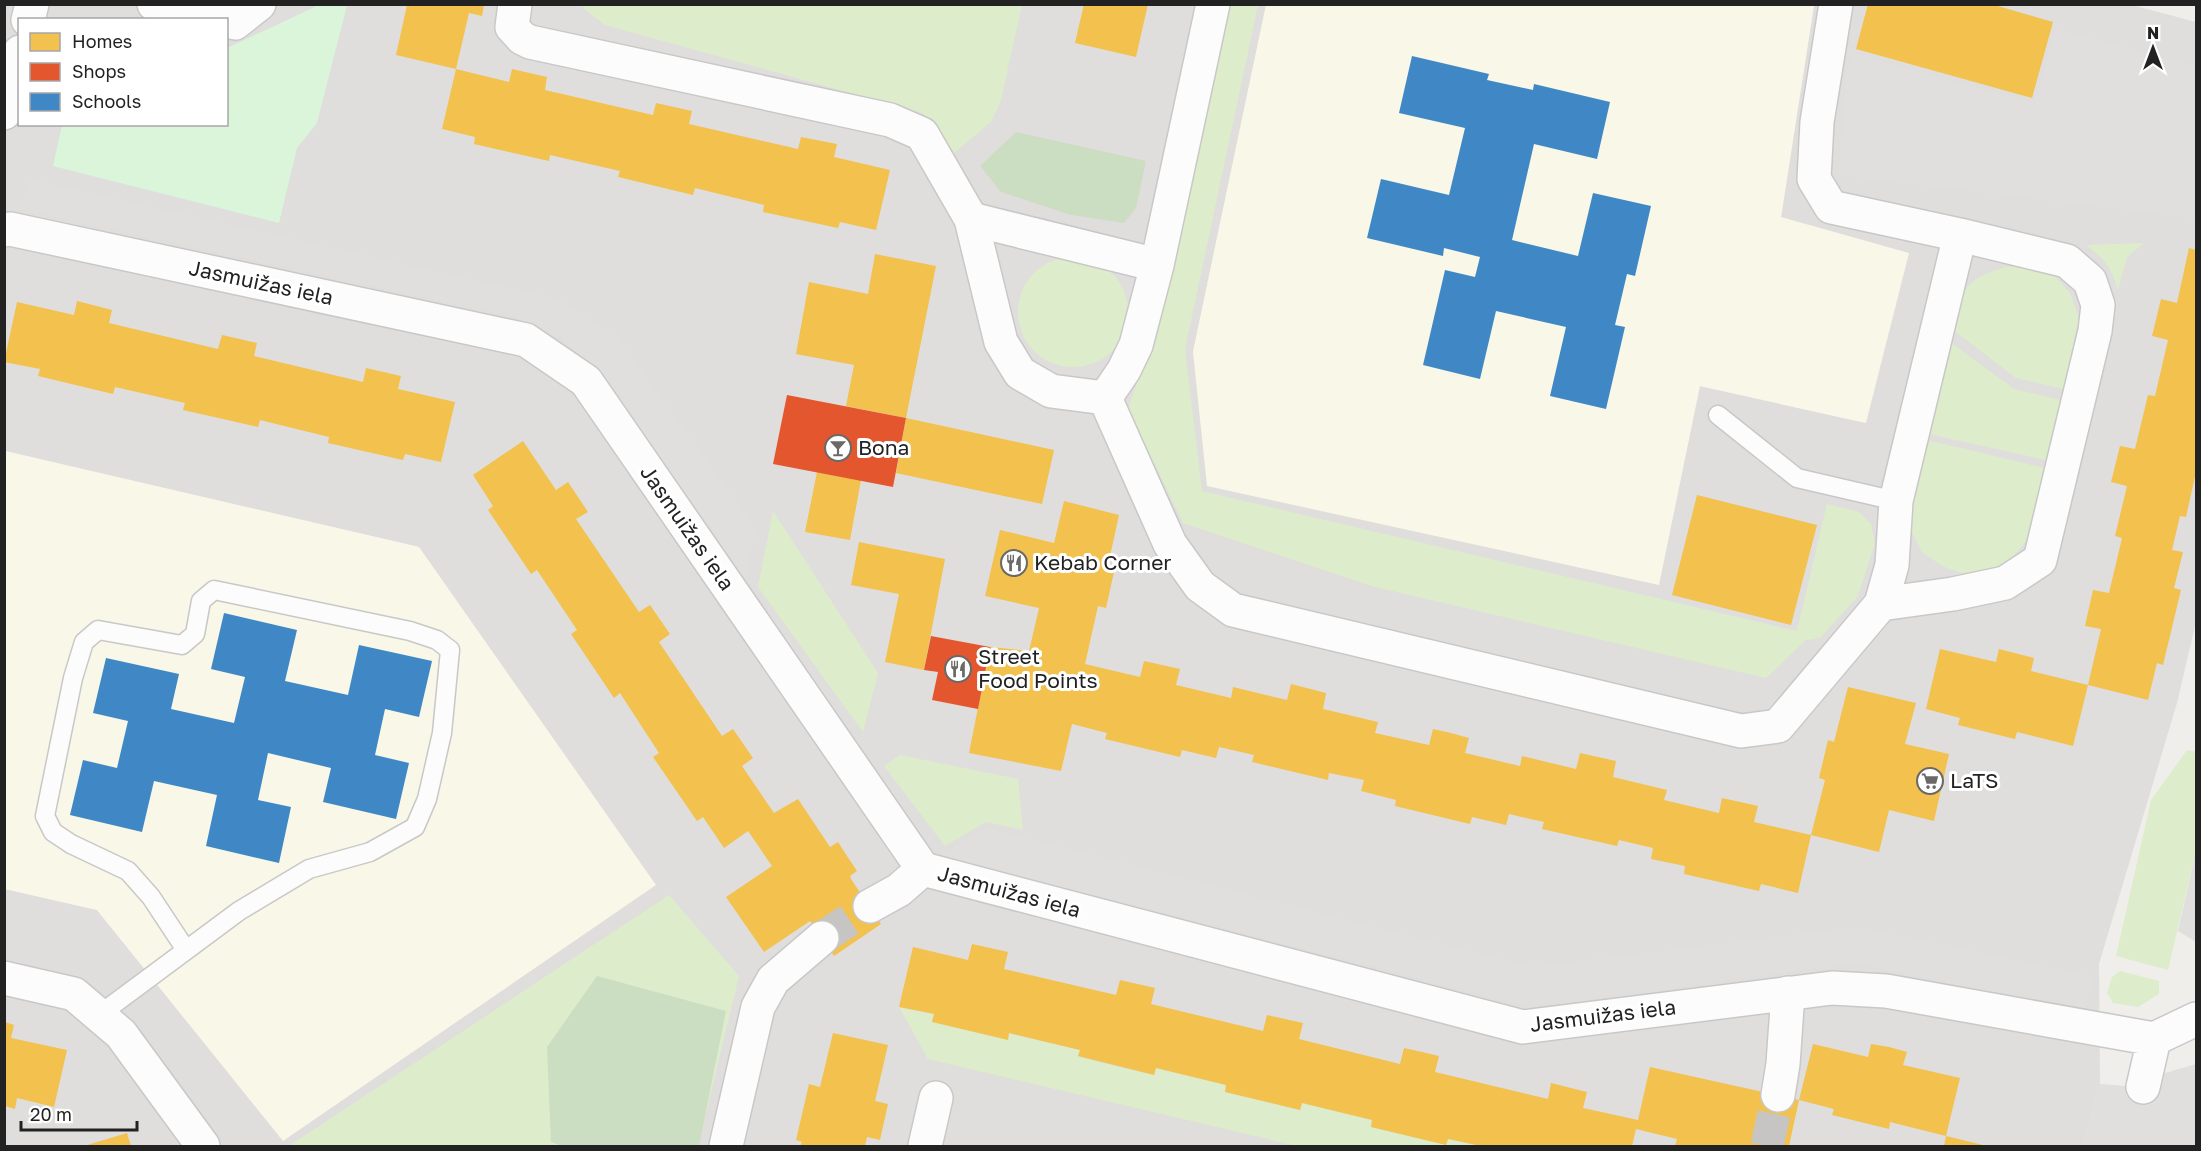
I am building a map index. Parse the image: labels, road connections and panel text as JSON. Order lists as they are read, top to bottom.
{
  "streets": {
    "street": ["Jasmuižas iela"]
  },
  "places": {
    "bar": ["Bona"],
    "restaurant": ["Kebab Corner", "Street Food Points"],
    "supermarket": ["LaTS"]
  },
  "legend": ["Homes", "Shops", "Schools"],
  "scale_bar": "20 m",
  "north": "top"
}
